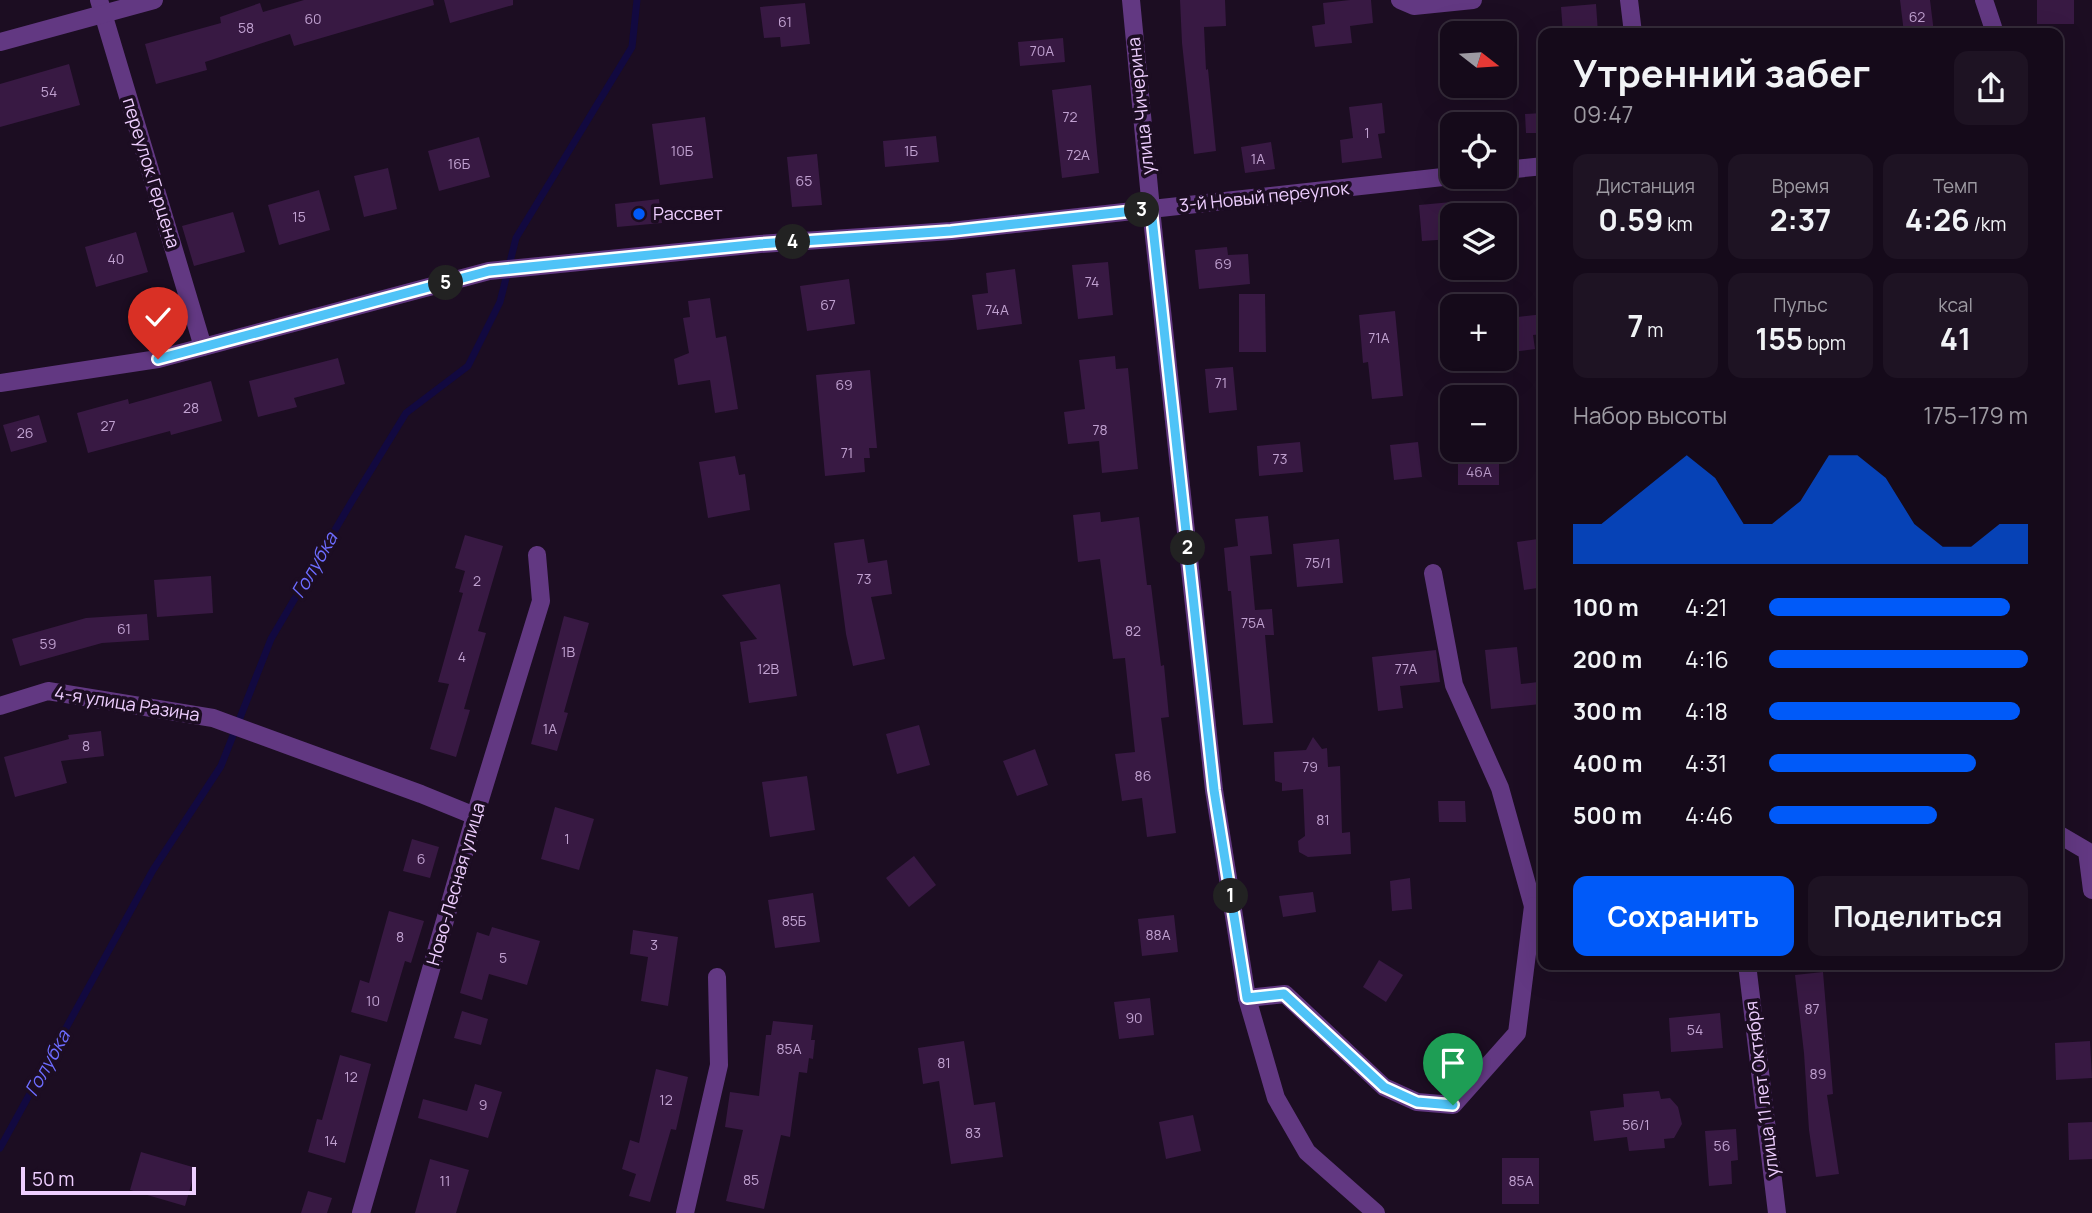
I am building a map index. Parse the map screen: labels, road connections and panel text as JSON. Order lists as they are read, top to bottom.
{
  "streets": {
    "street": [
      "улица Чичерина",
      "переулок Герцена",
      "3-й Новый переулок",
      "4-я улица Разина",
      "Ново-Лесная улица",
      "улица 11 лет Октября"
    ]
  },
  "crossings": [
    ["улица Чичерина", "3-й Новый переулок"],
    ["переулок Герцена", "3-й Новый переулок"],
    ["4-я улица Разина", "Ново-Лесная улица"]
  ],
  "water": ["Голубка"],
  "places": ["Рассвет"],
  "house_numbers": [
    "62",
    "60",
    "61",
    "58",
    "70А",
    "54",
    "72",
    "1",
    "10Б",
    "1Б",
    "72А",
    "1А",
    "16Б",
    "65",
    "15",
    "40",
    "69",
    "74",
    "67",
    "74А",
    "71А",
    "71",
    "69",
    "28",
    "27",
    "78",
    "26",
    "71",
    "73",
    "46А",
    "75/1",
    "73",
    "2",
    "75А",
    "61",
    "82",
    "59",
    "1В",
    "4",
    "12В",
    "77А",
    "1А",
    "8",
    "79",
    "86",
    "81",
    "1",
    "6",
    "85Б",
    "88А",
    "8",
    "3",
    "5",
    "10",
    "87",
    "90",
    "54",
    "85А",
    "81",
    "89",
    "12",
    "12",
    "9",
    "56/1",
    "83",
    "14",
    "56",
    "85",
    "11",
    "85А"
  ],
  "scale_bar": "50 m",
  "north": "right",
  "page": {
    "map_buttons": ["+", "−"],
    "heading": ["Утренний забег", "09:47"],
    "stats": [
      ["Дистанция", "0.59 km"],
      ["Время", "2:37"],
      ["Темп", "4:26 /km"],
      ["7 m"],
      ["Пульс", "155 bpm"],
      ["kcal", "41"]
    ],
    "pins": [
      "3",
      "4",
      "5",
      "2",
      "1"
    ],
    "chart": ["Набор высоты", "175–179 m"],
    "list": [
      {
        "name": "100 m",
        "note": "4:21"
      },
      {
        "name": "200 m",
        "note": "4:16"
      },
      {
        "name": "300 m",
        "note": "4:18"
      },
      {
        "name": "400 m",
        "note": "4:31"
      },
      {
        "name": "500 m",
        "note": "4:46"
      }
    ],
    "buttons": ["Сохранить", "Поделиться"],
    "scale": "50 m"
  }
}
